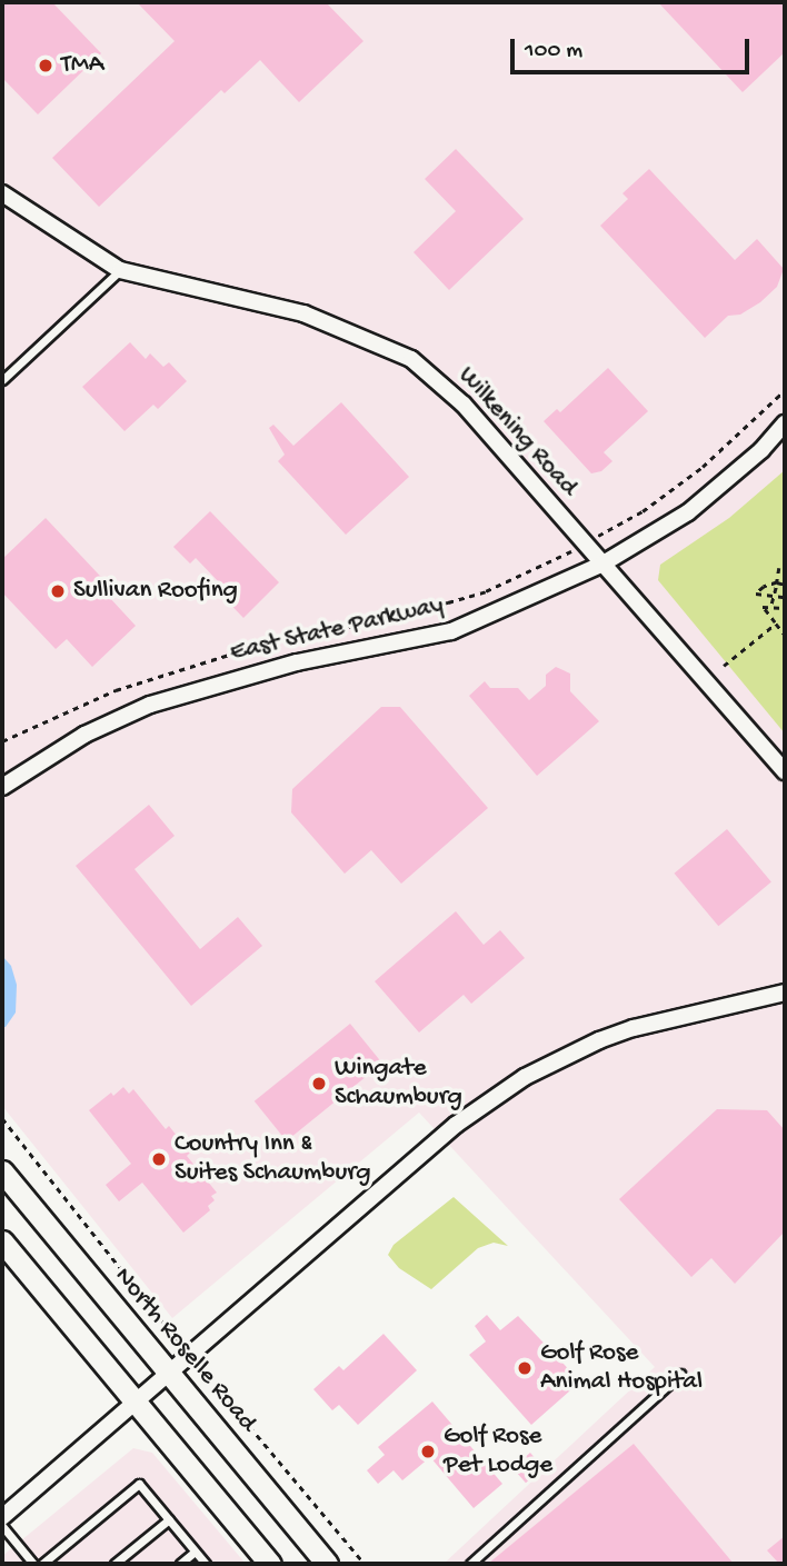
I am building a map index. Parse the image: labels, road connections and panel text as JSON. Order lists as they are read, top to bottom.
{
  "streets": {
    "main road": ["North Roselle Road"],
    "street": ["Wilkening Road", "East State Parkway"]
  },
  "crossings": [
    ["Wilkening Road", "East State Parkway"]
  ],
  "places": [
    "TMA",
    "Sullivan Roofing",
    "Wingate Schaumburg",
    "Country Inn & Suites Schaumburg",
    "Golf Rose Animal Hospital",
    "Golf Rose Pet Lodge"
  ],
  "scale_bar": "100 m"
}
